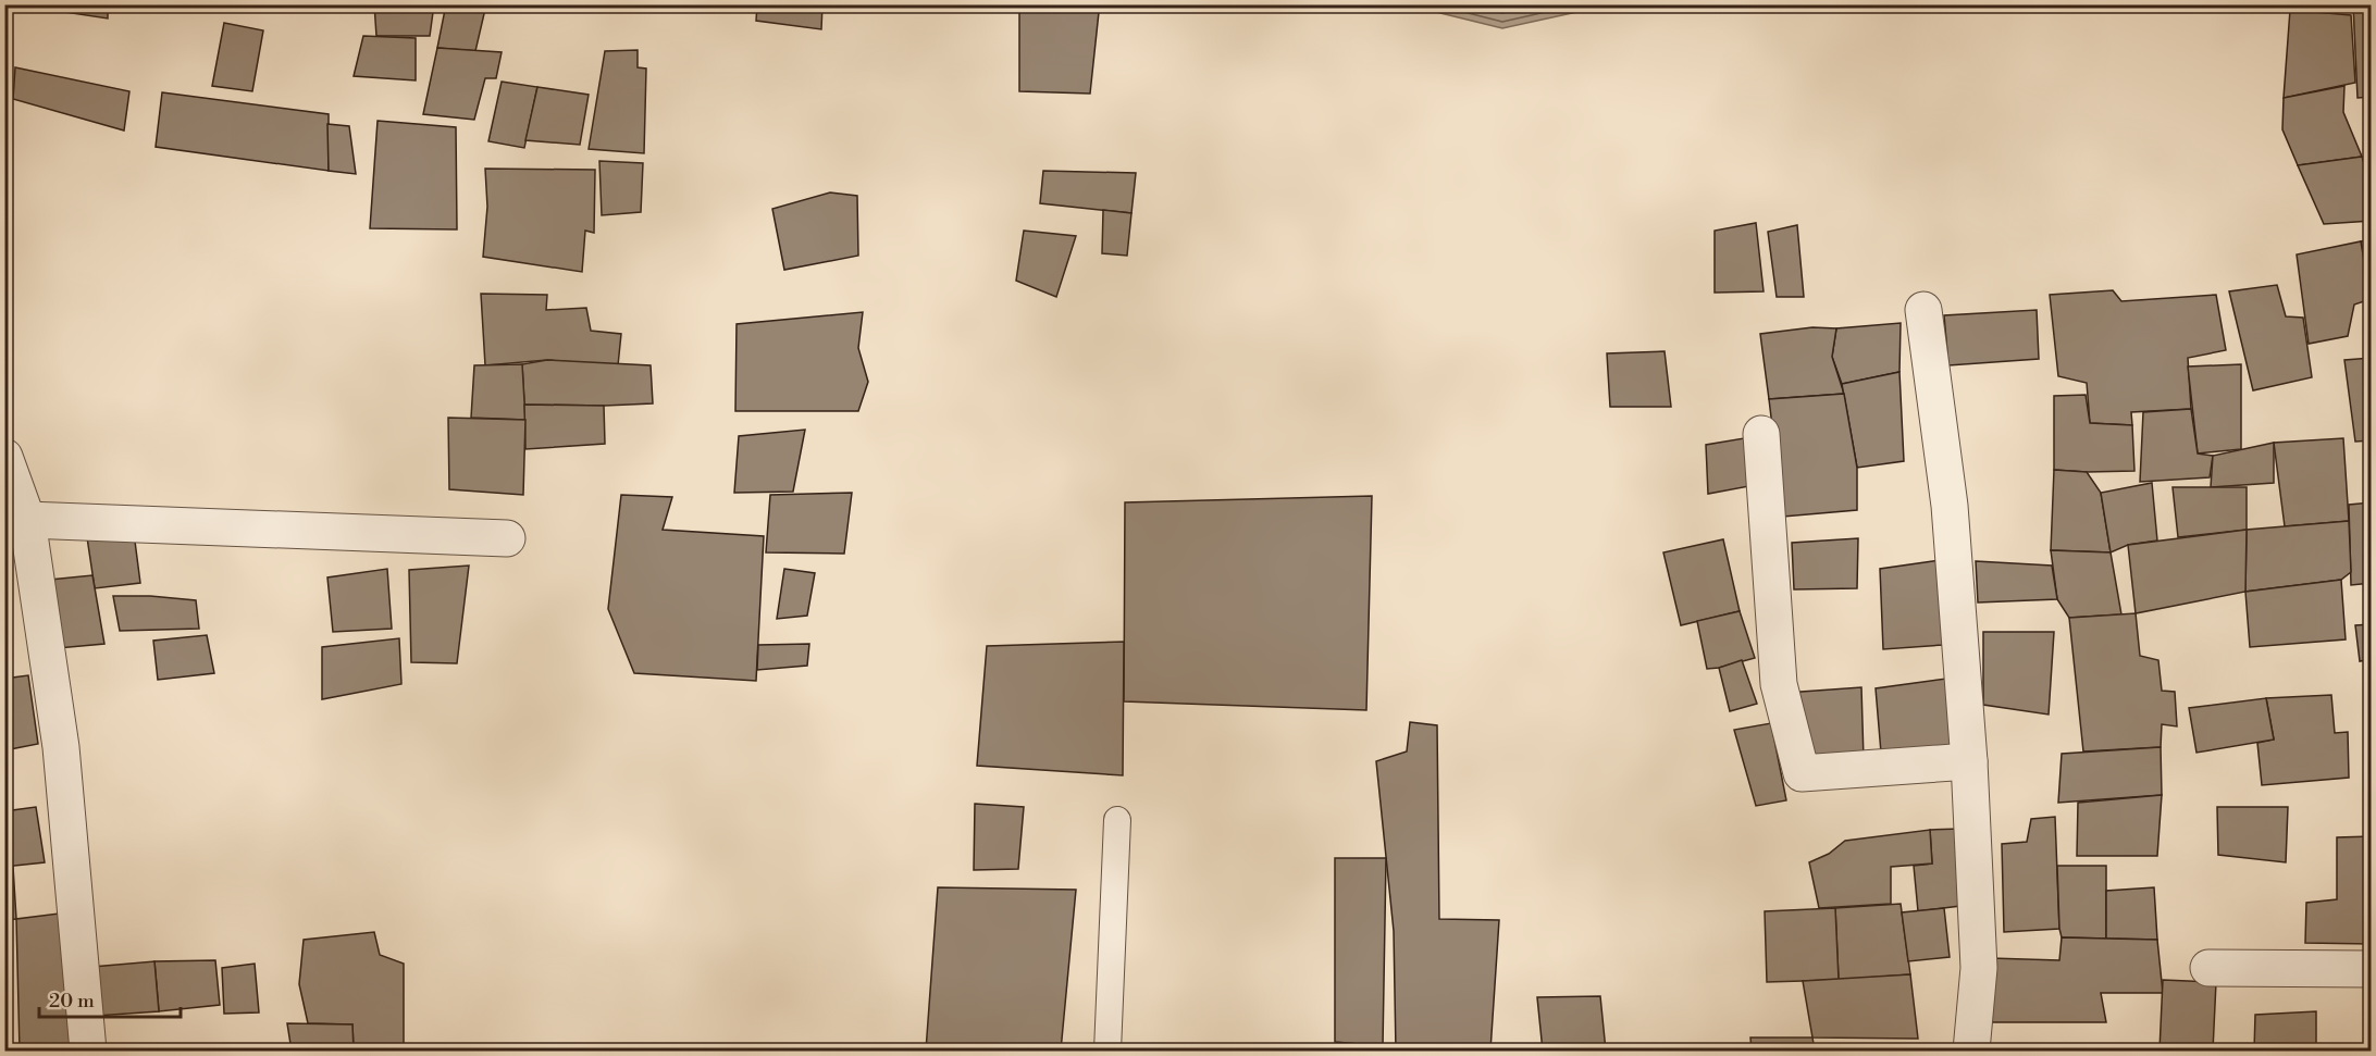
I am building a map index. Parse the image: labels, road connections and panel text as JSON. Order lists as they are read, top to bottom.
{
  "scale_bar": "20 m"
}
